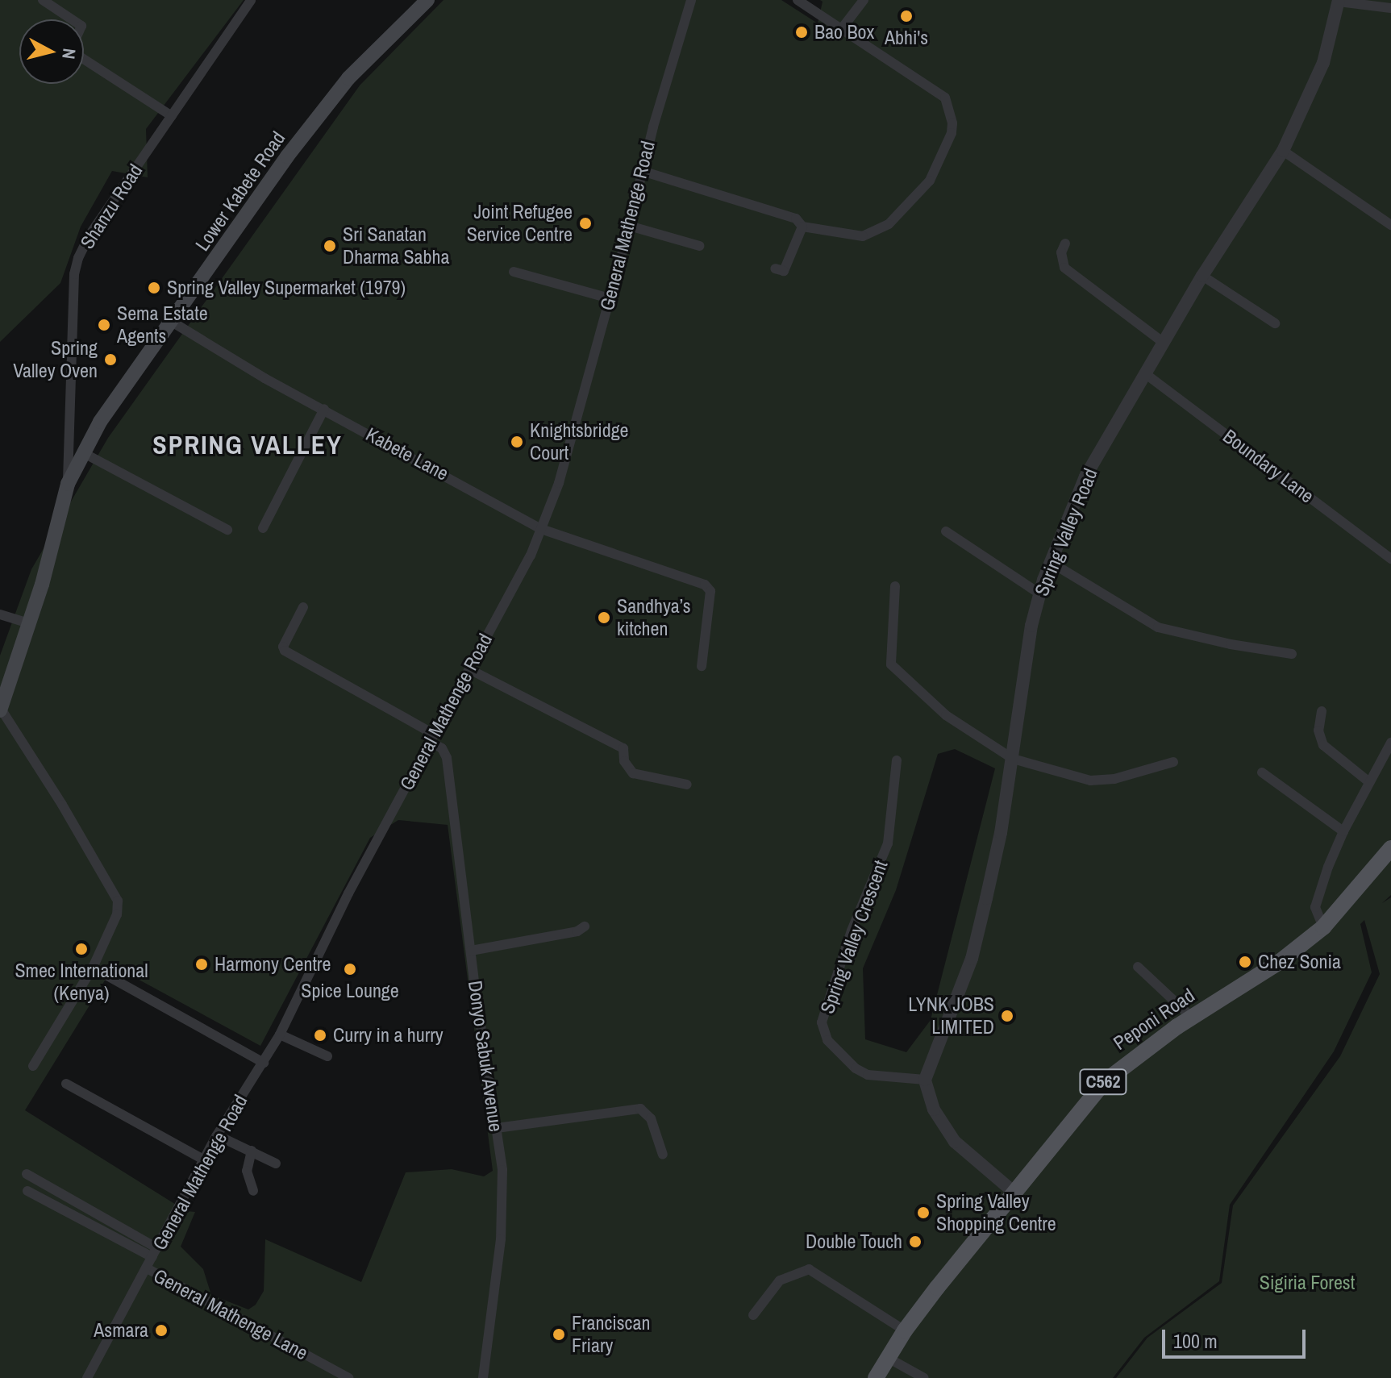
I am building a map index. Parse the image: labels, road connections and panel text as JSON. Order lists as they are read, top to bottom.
{
  "streets": {
    "main road": ["Lower Kabete Road", "Peponi Road", "C562"],
    "street": [
      "Shanzu Road",
      "General Mathenge Road",
      "Kabete Lane",
      "Boundary Lane",
      "Spring Valley Road",
      "Spring Valley Crescent",
      "Donyo Sabuk Avenue",
      "General Mathenge Lane"
    ]
  },
  "crossings": [
    ["Lower Kabete Road", "Shanzu Road"],
    ["Lower Kabete Road", "Kabete Lane"],
    ["General Mathenge Road", "Kabete Lane"],
    ["General Mathenge Road", "Donyo Sabuk Avenue"],
    ["General Mathenge Road", "General Mathenge Lane"],
    ["Boundary Lane", "Spring Valley Road"],
    ["Spring Valley Road", "Spring Valley Crescent"]
  ],
  "districts": ["SPRING VALLEY"],
  "parks": ["Sigiria Forest"],
  "places": [
    "Abhi's",
    "Bao Box",
    "Joint Refugee Service Centre",
    "Sri Sanatan Dharma Sabha",
    "Spring Valley Supermarket (1979)",
    "Sema Estate Agents",
    "Spring Valley Oven",
    "Knightsbridge Court",
    "Sandhya’s kitchen",
    "Smec International (Kenya)",
    "Chez Sonia",
    "Harmony Centre",
    "Spice Lounge",
    "LYNK JOBS LIMITED",
    "Curry in a hurry",
    "Spring Valley Shopping Centre",
    "Double Touch",
    "Asmara",
    "Franciscan Friary"
  ],
  "scale_bar": "100 m",
  "north": "right"
}
